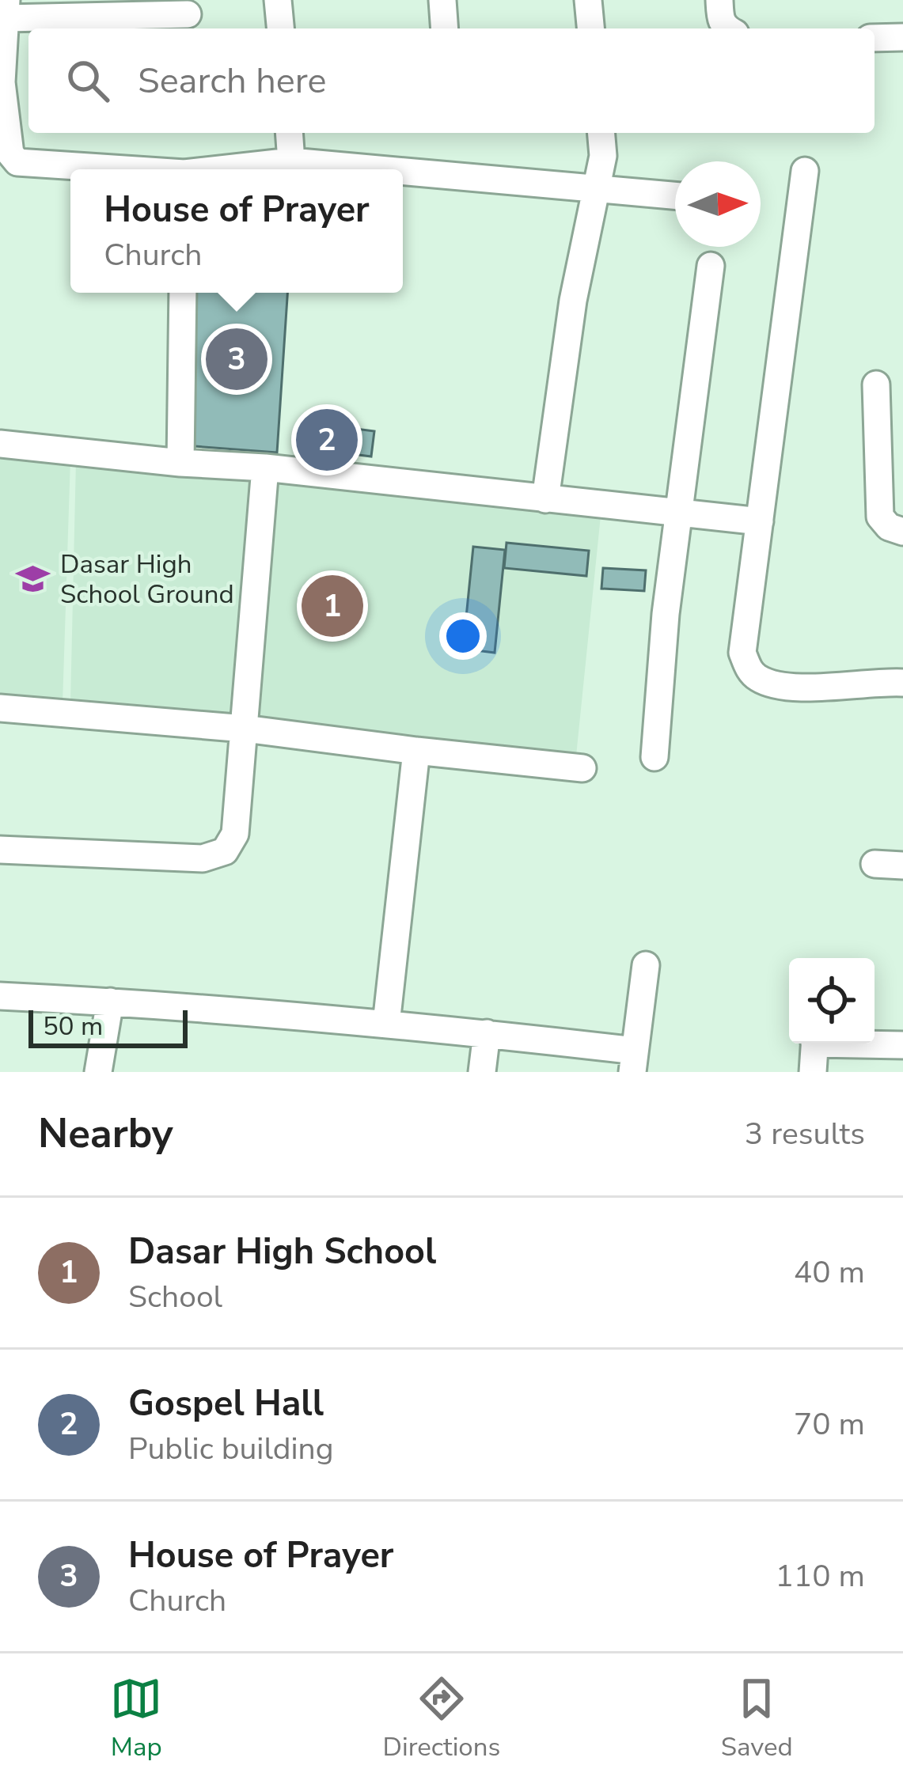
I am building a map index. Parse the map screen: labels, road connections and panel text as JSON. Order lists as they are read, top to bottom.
{
  "places": {
    "school or university": ["Dasar High School Ground"]
  },
  "scale_bar": "50 m",
  "north": "right",
  "page": {
    "search": "Search here",
    "popup": ["House of Prayer", "Church"],
    "pins": ["3", "2", "1"],
    "scale": "50 m",
    "heading": ["Nearby", "3 results"],
    "list": [
      {
        "mark": "1",
        "name": "Dasar High School",
        "note": "School",
        "value": "40 m"
      },
      {
        "mark": "2",
        "name": "Gospel Hall",
        "note": "Public building",
        "value": "70 m"
      },
      {
        "mark": "3",
        "name": "House of Prayer",
        "note": "Church",
        "value": "110 m"
      }
    ],
    "nav": ["Map", "Directions", "Saved"]
  }
}
